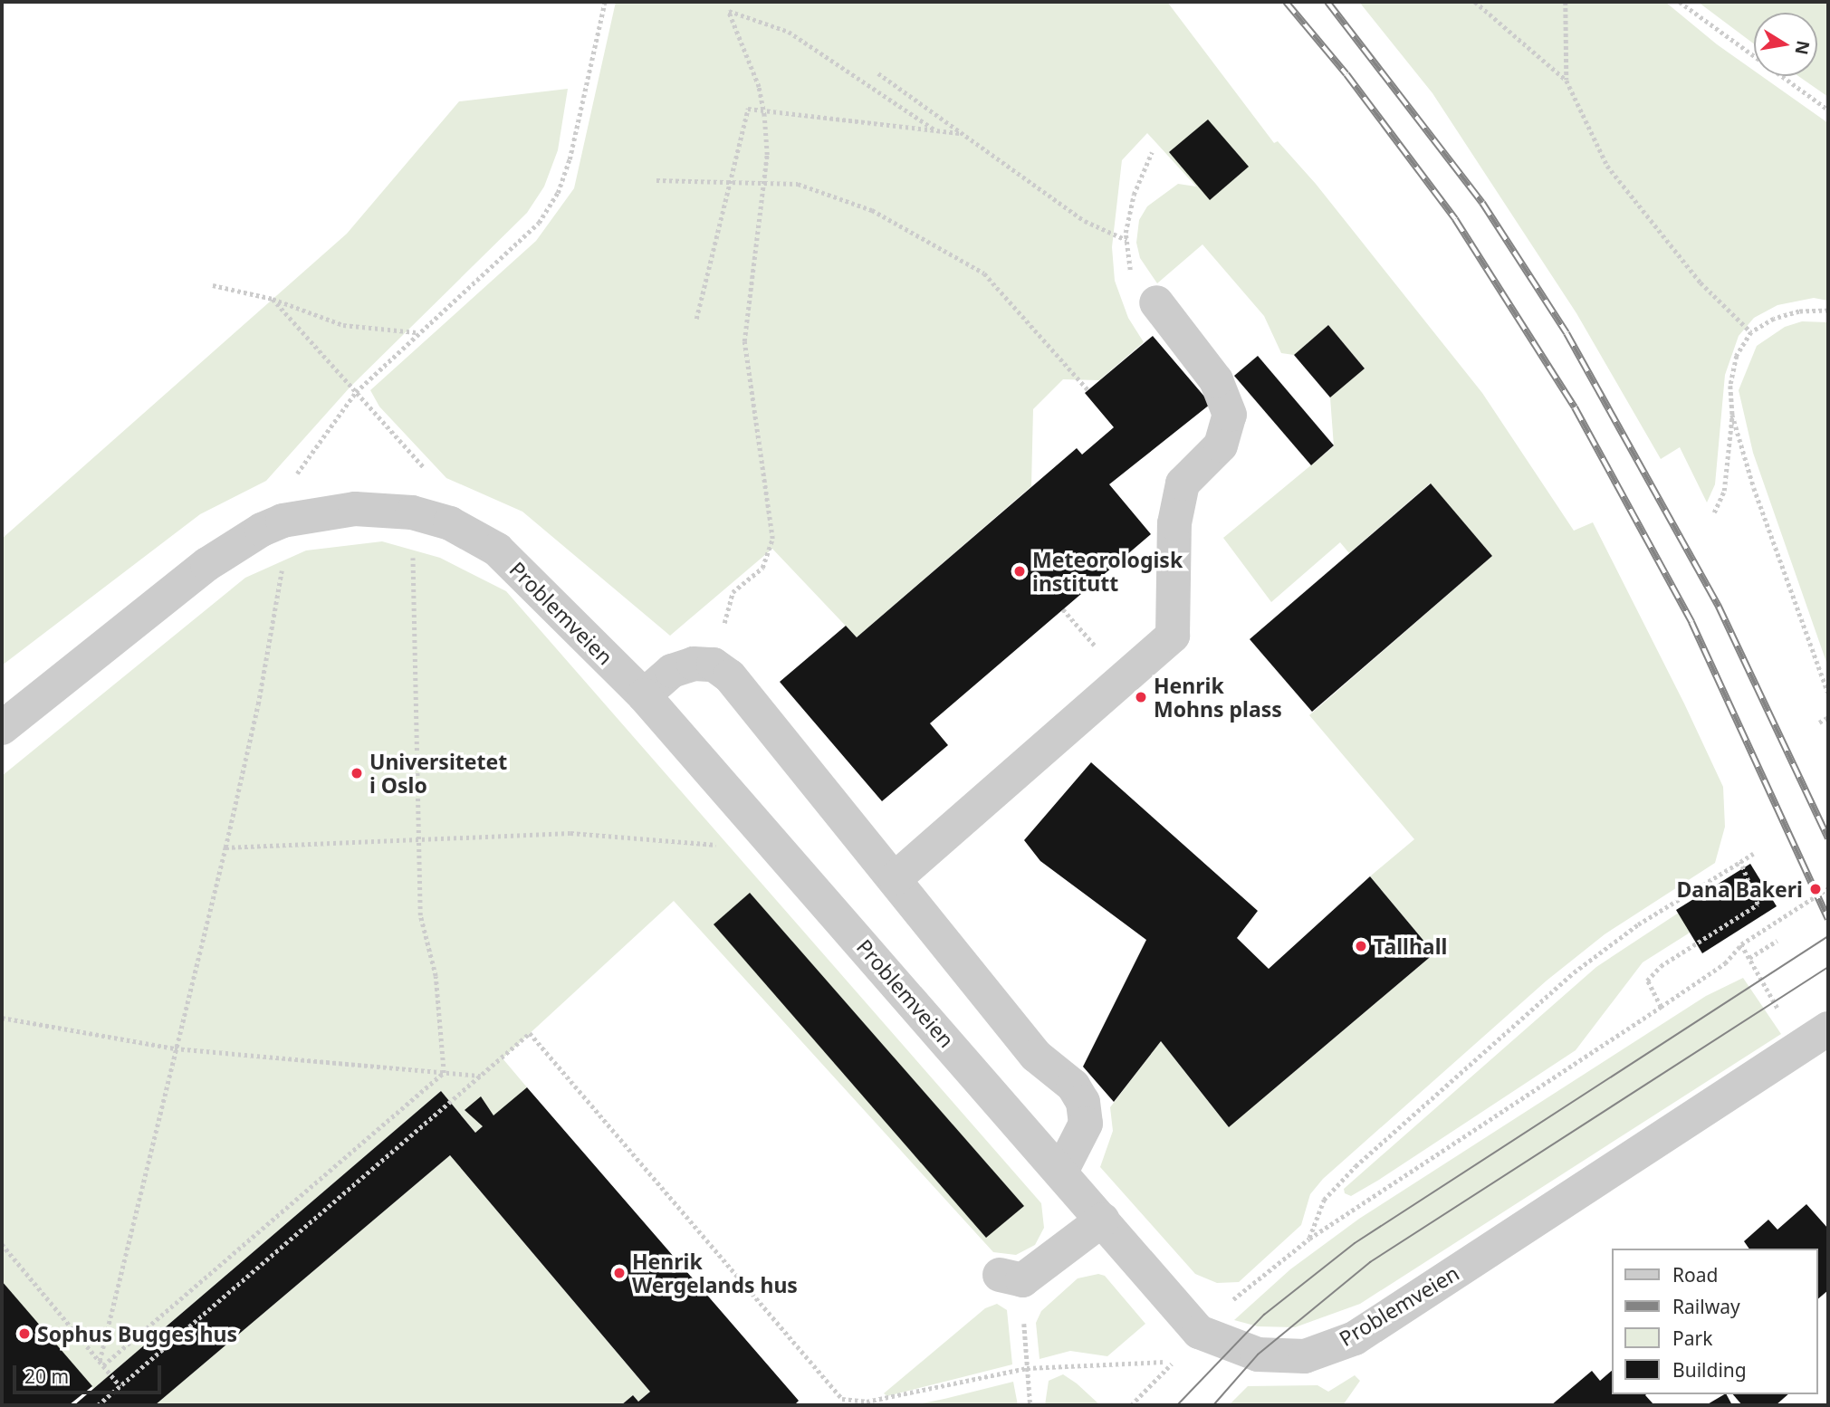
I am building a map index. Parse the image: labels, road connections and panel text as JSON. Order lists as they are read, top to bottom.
{
  "streets": {
    "street": ["Problemveien"]
  },
  "places": [
    "Meteorologisk institutt",
    "Henrik Mohns plass",
    "Universitetet i Oslo",
    "Dana Bakeri",
    "Tallhall",
    "Henrik Wergelands hus",
    "Sophus Bugges hus"
  ],
  "legend": [
    "Road",
    "Railway",
    "Park",
    "Building"
  ],
  "scale_bar": "20 m",
  "north": "right"
}
